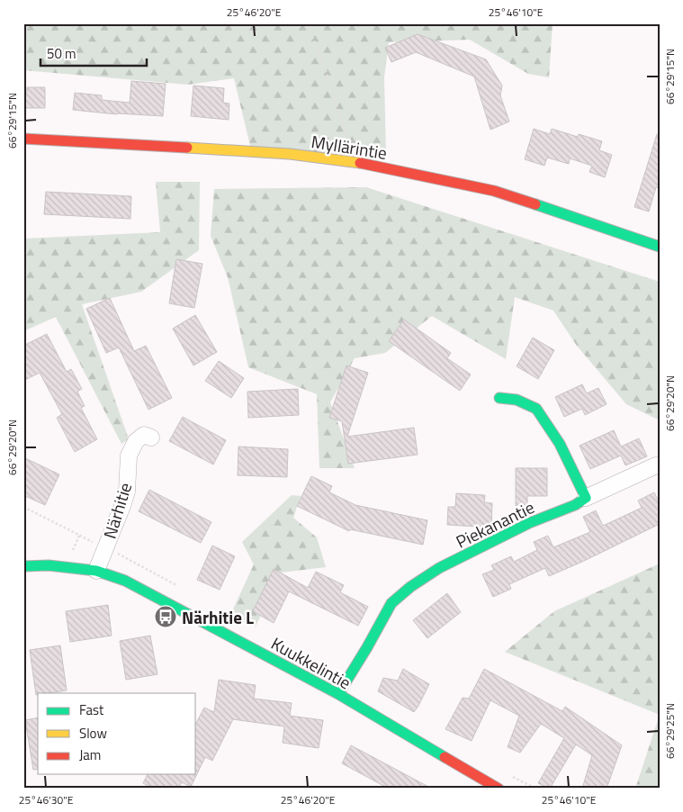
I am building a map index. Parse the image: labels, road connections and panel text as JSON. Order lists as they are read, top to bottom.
{
  "streets": {
    "street": [
      "Myllärintie",
      "Närhitie",
      "Piekanantie",
      "Kuukkelintie"
    ]
  },
  "crossings": [
    ["Närhitie", "Kuukkelintie"],
    ["Piekanantie", "Kuukkelintie"]
  ],
  "places": {
    "bus stop": ["Närhitie L"]
  },
  "legend": ["Fast", "Slow", "Jam"],
  "scale_bar": "50 m",
  "coordinates": [
    "25°46'20\"E",
    "25°46'10\"E",
    "66°29'15\"N",
    "66°29'20\"N",
    "66°29'25\"N",
    "25°46'30\"E"
  ]
}
